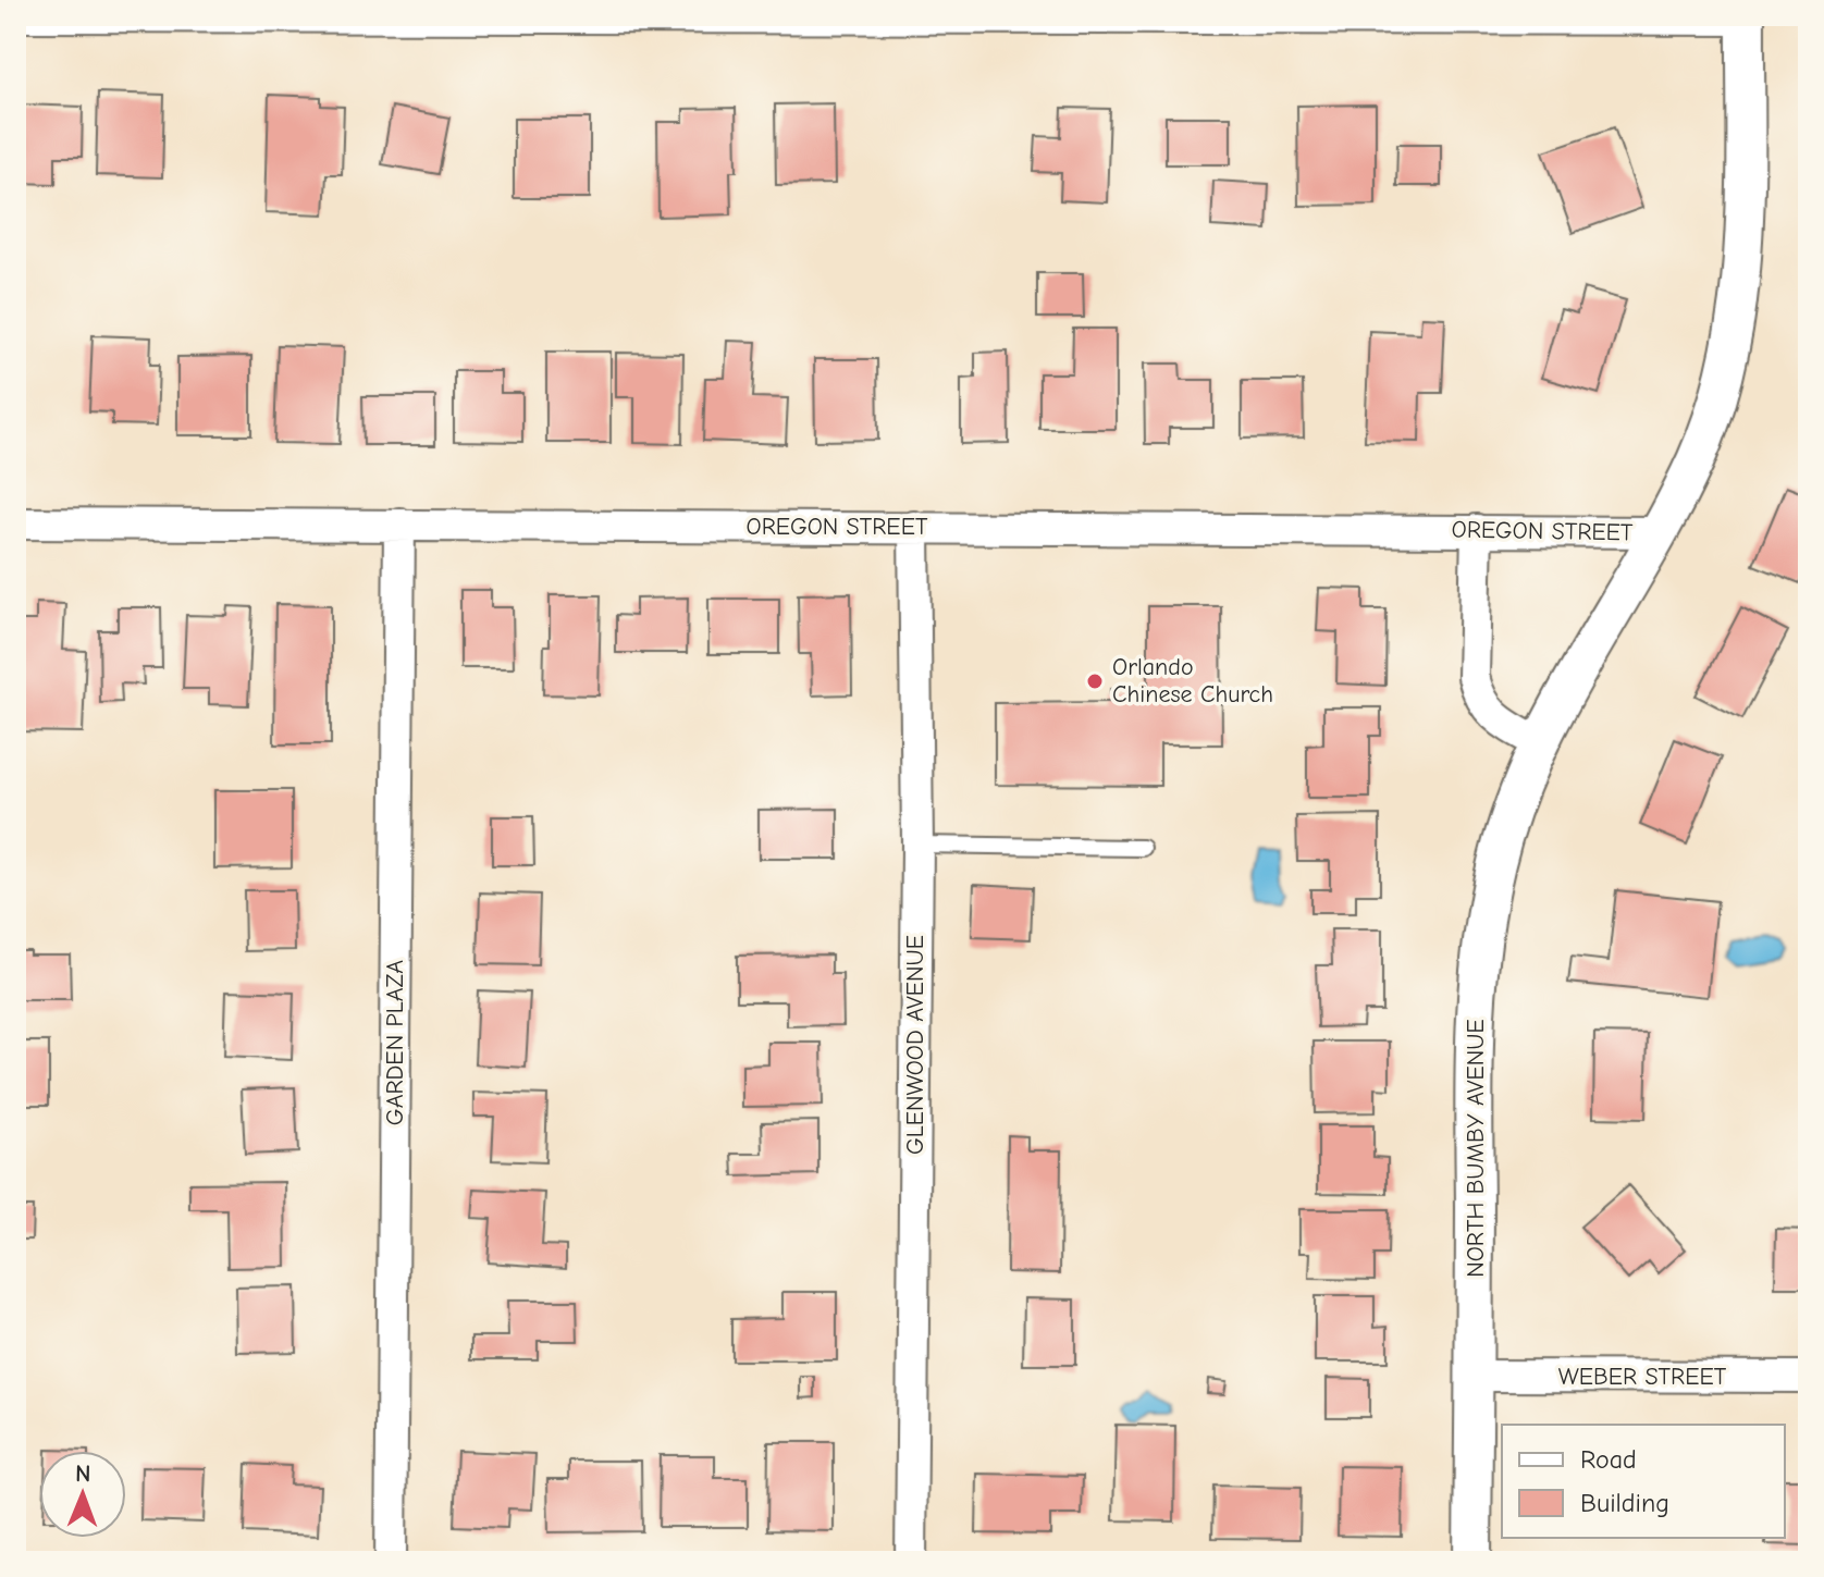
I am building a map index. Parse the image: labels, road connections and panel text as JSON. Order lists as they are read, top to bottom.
{
  "streets": {
    "street": [
      "OREGON STREET",
      "GARDEN PLAZA",
      "GLENWOOD AVENUE",
      "NORTH BUMBY AVENUE",
      "WEBER STREET"
    ]
  },
  "crossings": [
    ["OREGON STREET", "GARDEN PLAZA"],
    ["OREGON STREET", "GLENWOOD AVENUE"],
    ["OREGON STREET", "NORTH BUMBY AVENUE"],
    ["NORTH BUMBY AVENUE", "WEBER STREET"]
  ],
  "places": ["Orlando Chinese Church"],
  "legend": ["Road", "Building"],
  "north": "top"
}
